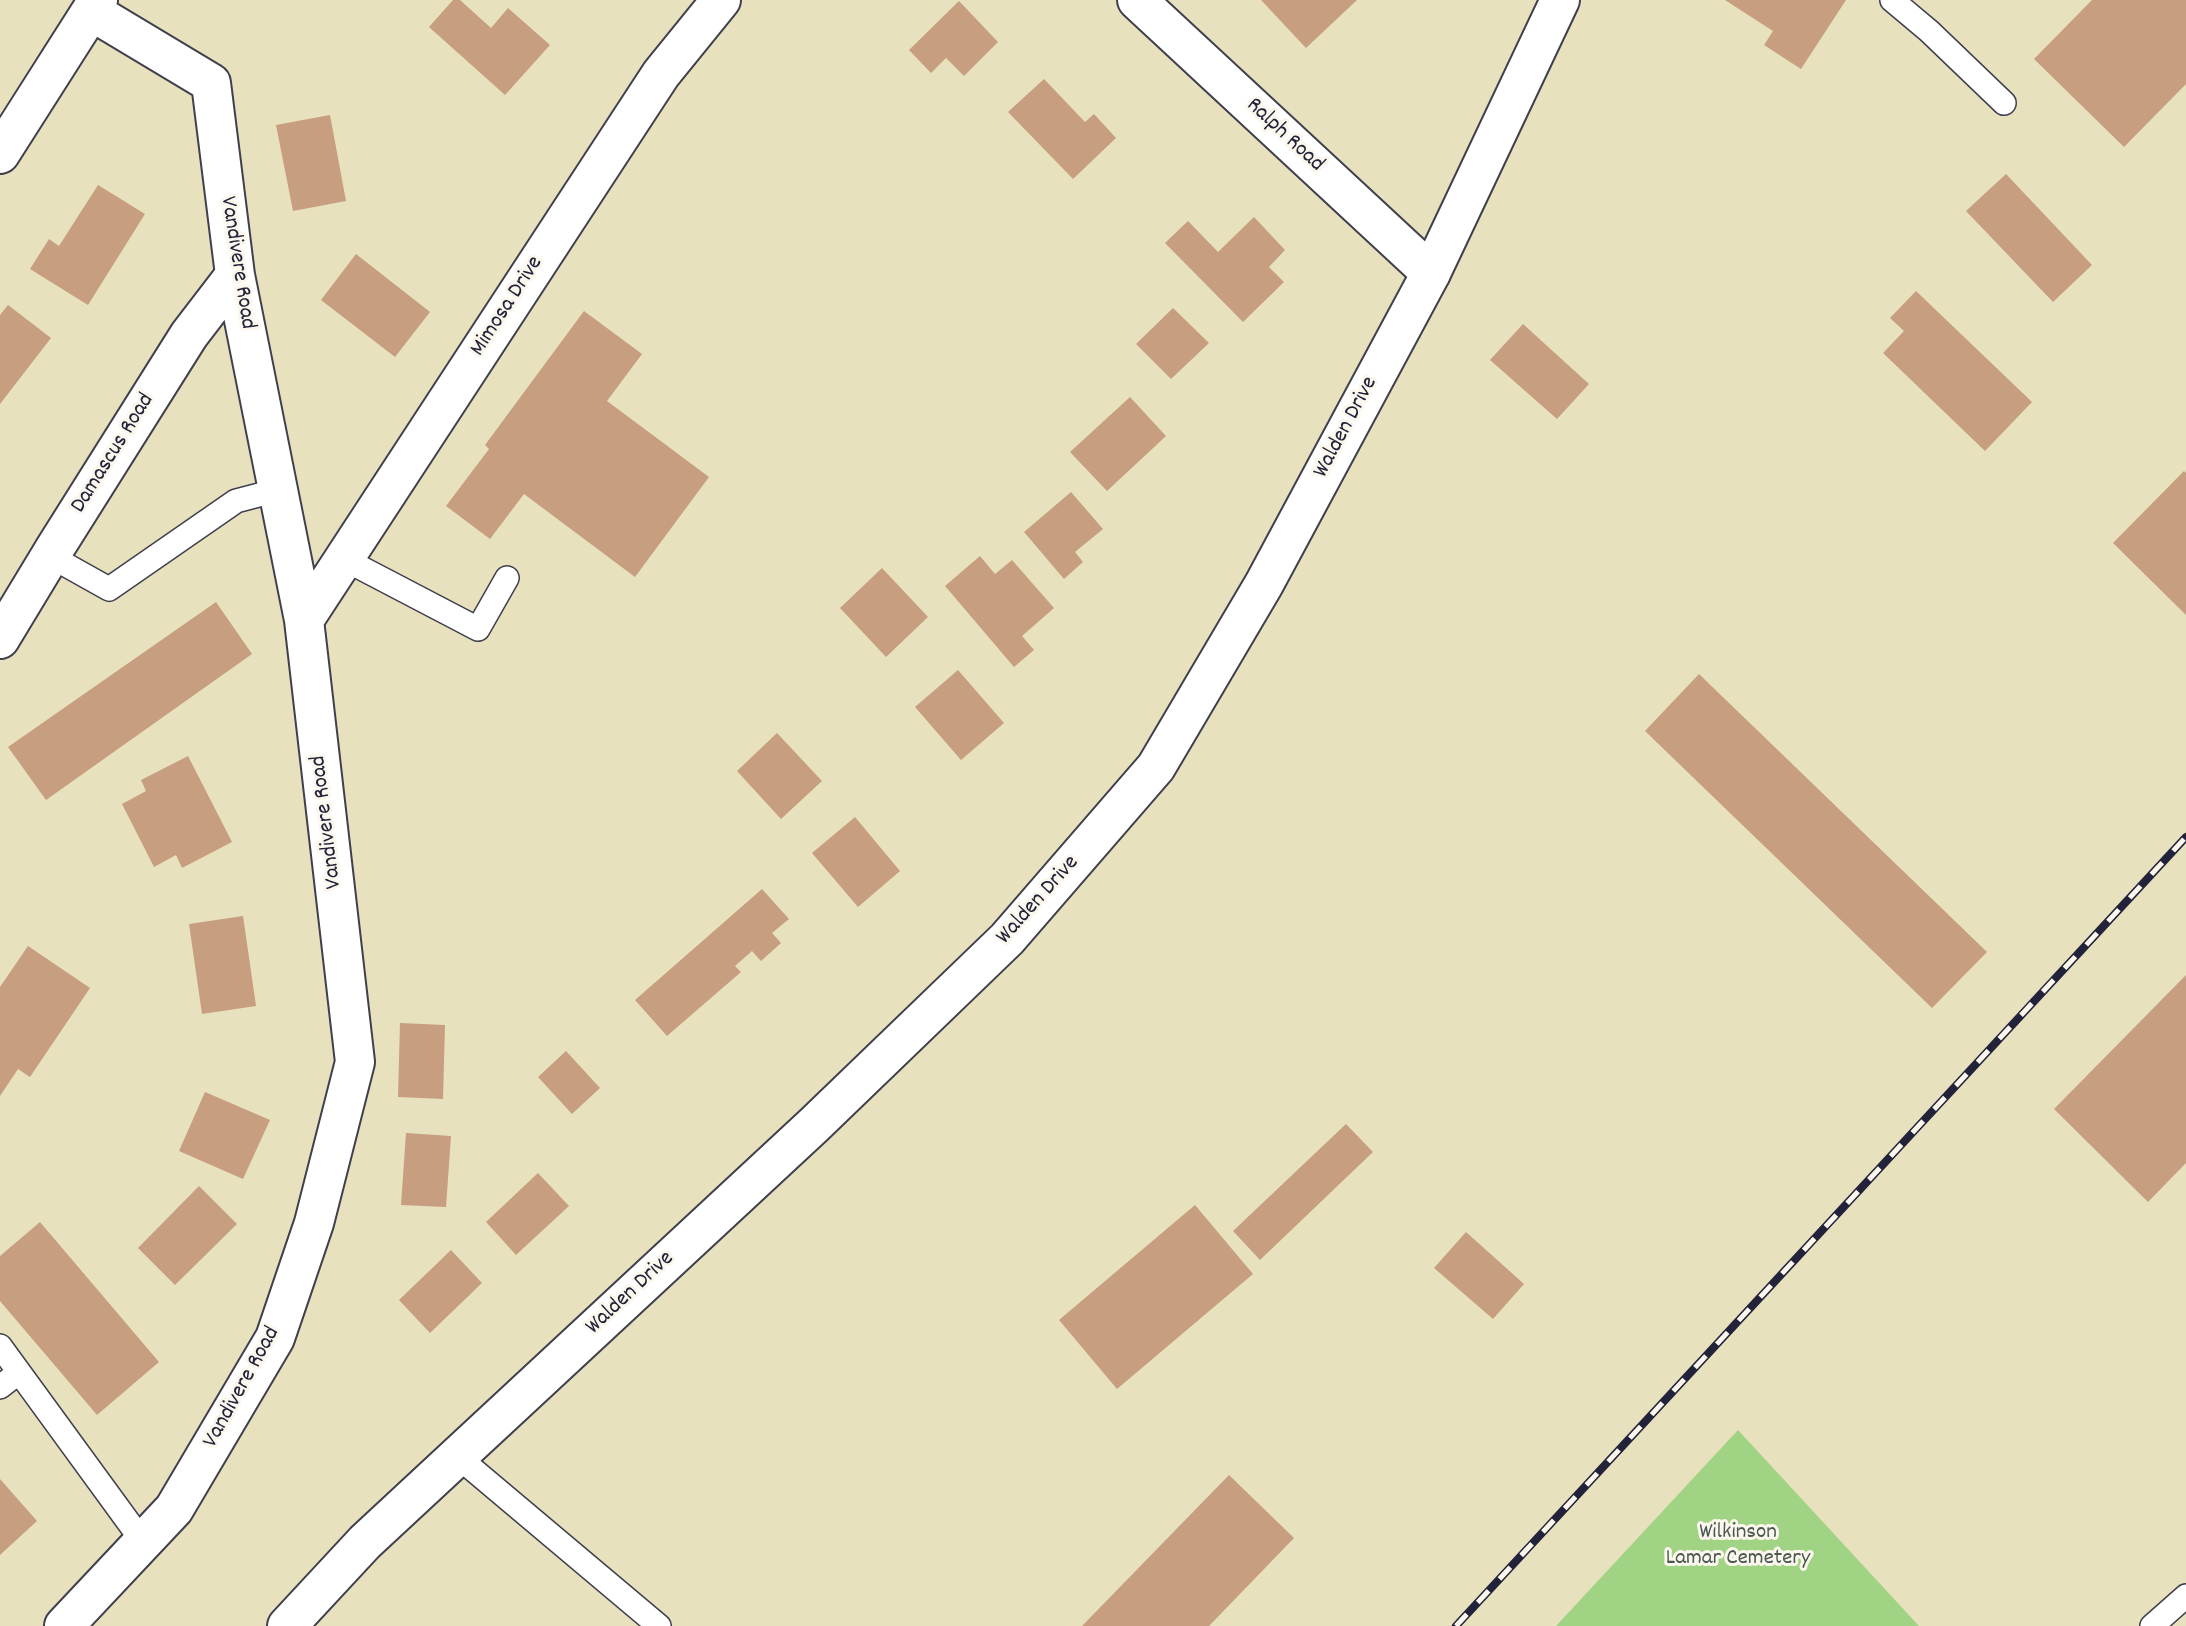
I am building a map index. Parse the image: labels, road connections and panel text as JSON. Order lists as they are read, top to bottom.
{
  "streets": {
    "street": [
      "Ralph Road",
      "Vandivere Road",
      "Mimosa Drive",
      "Walden Drive",
      "Damascus Road"
    ]
  },
  "crossings": [
    ["Ralph Road", "Walden Drive"],
    ["Vandivere Road", "Mimosa Drive"],
    ["Vandivere Road", "Damascus Road"]
  ],
  "parks": ["Wilkinson Lamar Cemetery"]
}
